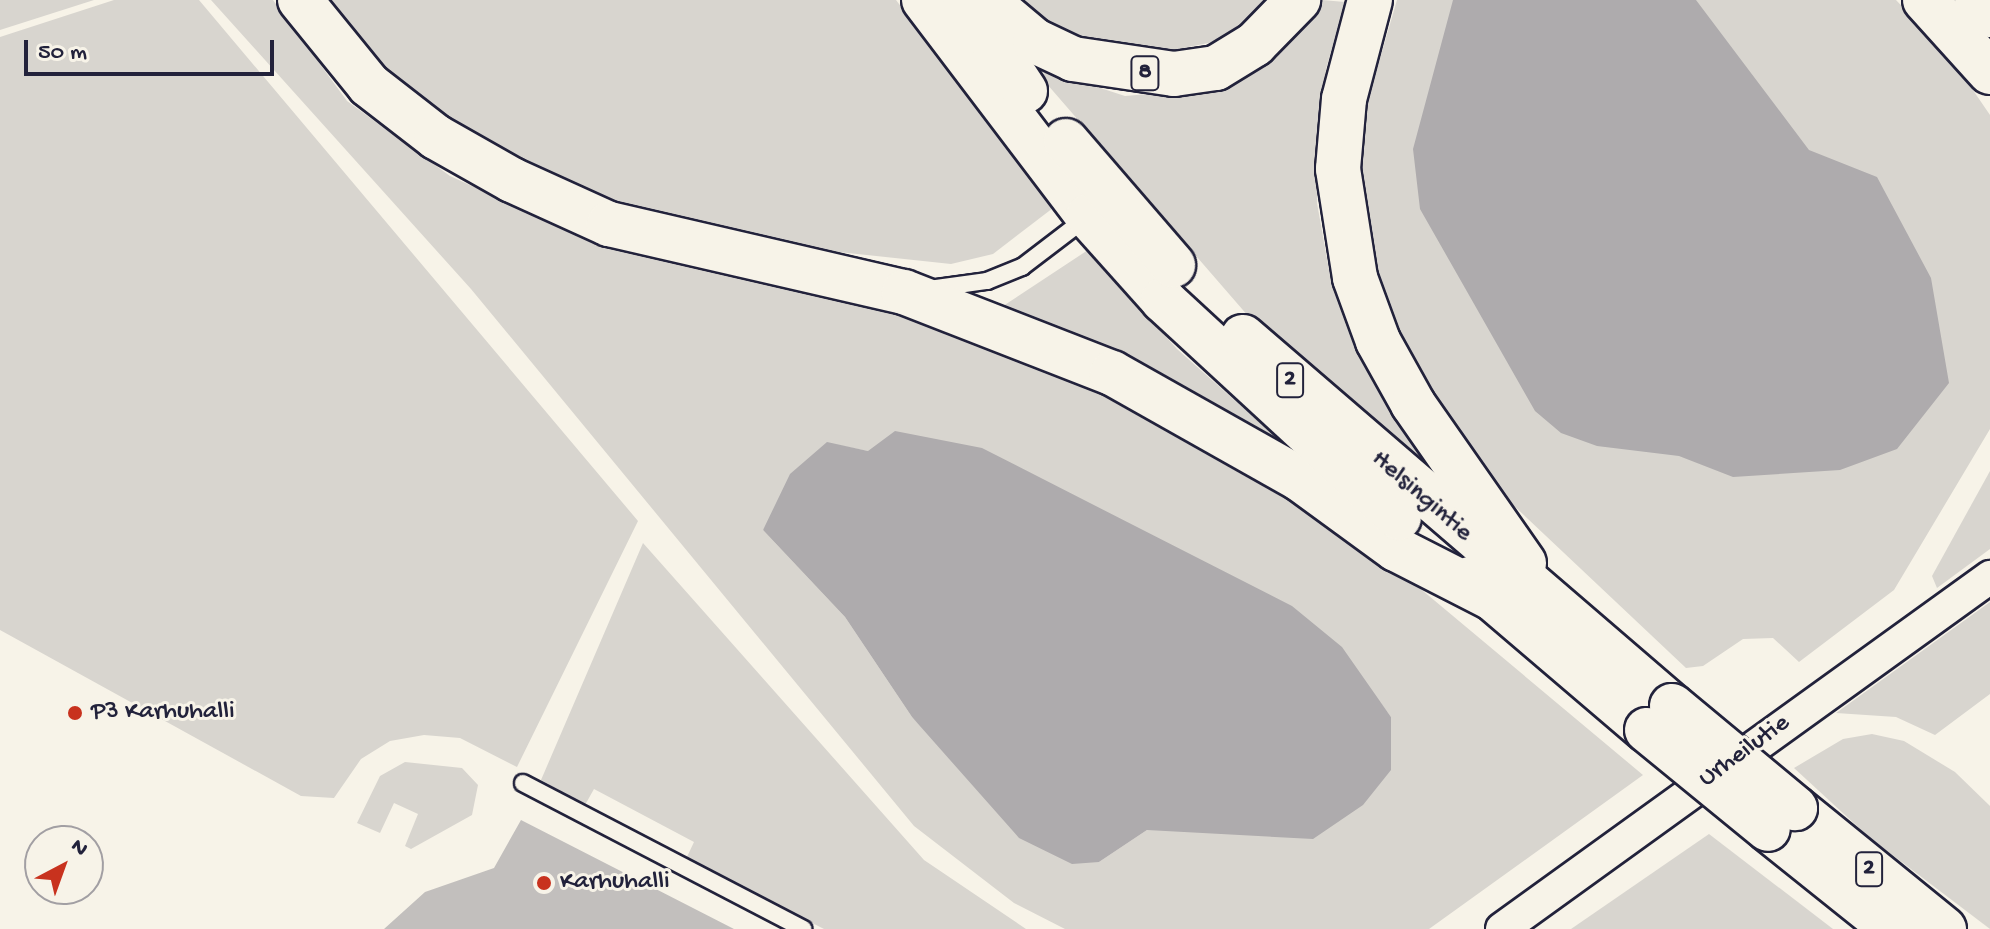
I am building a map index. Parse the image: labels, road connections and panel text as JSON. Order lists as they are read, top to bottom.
{
  "streets": {
    "main road": ["8", "2", "Helsingintie"],
    "street": ["Urheilutie"]
  },
  "places": ["P3 Karhuhalli", "Karhuhalli"],
  "scale_bar": "50 m",
  "north": "top right"
}
